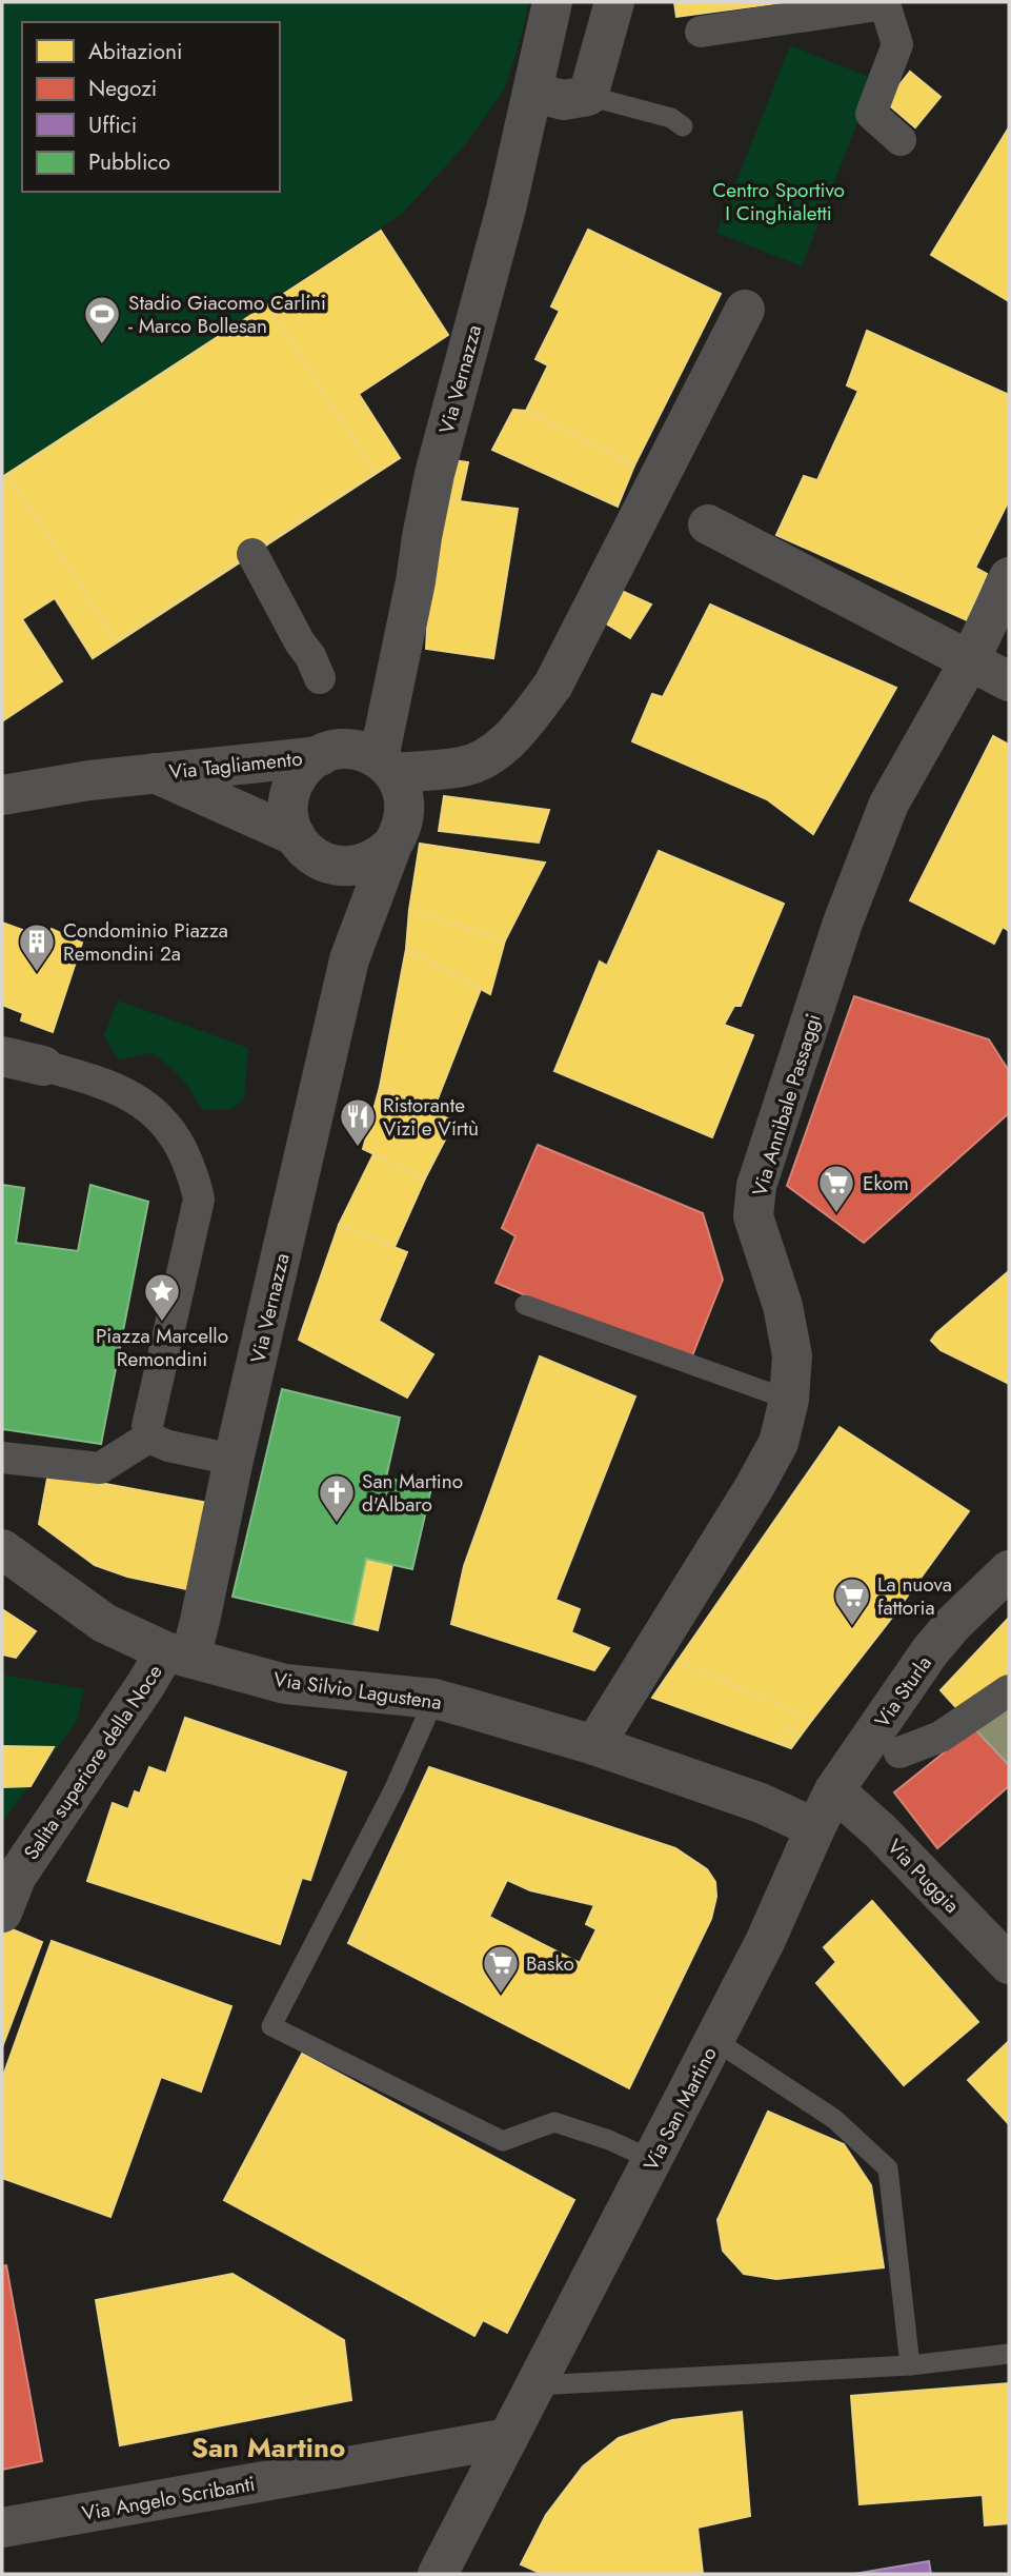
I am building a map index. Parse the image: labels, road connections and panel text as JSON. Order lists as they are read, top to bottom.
{
  "streets": {
    "street": [
      "Via Vernazza",
      "Via Tagliamento",
      "Via Annibale Passaggi",
      "Via Silvio Lagustena",
      "Via Sturla",
      "Salita superiore della Noce",
      "Via Puggia",
      "Via San Martino",
      "Via Angelo Scribanti"
    ]
  },
  "crossings": [
    ["Via Vernazza", "Via Tagliamento"],
    ["Via Vernazza", "Via Silvio Lagustena"],
    ["Via Vernazza", "Salita superiore della Noce"],
    ["Via Annibale Passaggi", "Via Silvio Lagustena"],
    ["Via Silvio Lagustena", "Via Sturla"],
    ["Via Silvio Lagustena", "Salita superiore della Noce"],
    ["Via Silvio Lagustena", "Via San Martino"],
    ["Via Sturla", "Via Puggia"],
    ["Via Sturla", "Via San Martino"],
    ["Via San Martino", "Via Angelo Scribanti"]
  ],
  "districts": ["San Martino"],
  "parks": ["Centro Sportivo I Cinghialetti"],
  "places": {
    "sports": ["Stadio Giacomo Carlini - Marco Bollesan"],
    "building": ["Condominio Piazza Remondini 2a"],
    "restaurant": ["Ristorante Vizi e Virtù"],
    "supermarket": ["Ekom", "La nuova fattoria", "Basko"],
    "place": ["Piazza Marcello Remondini"],
    "church": ["San Martino d'Albaro"]
  },
  "legend": [
    "Abitazioni",
    "Negozi",
    "Uffici",
    "Pubblico"
  ]
}
